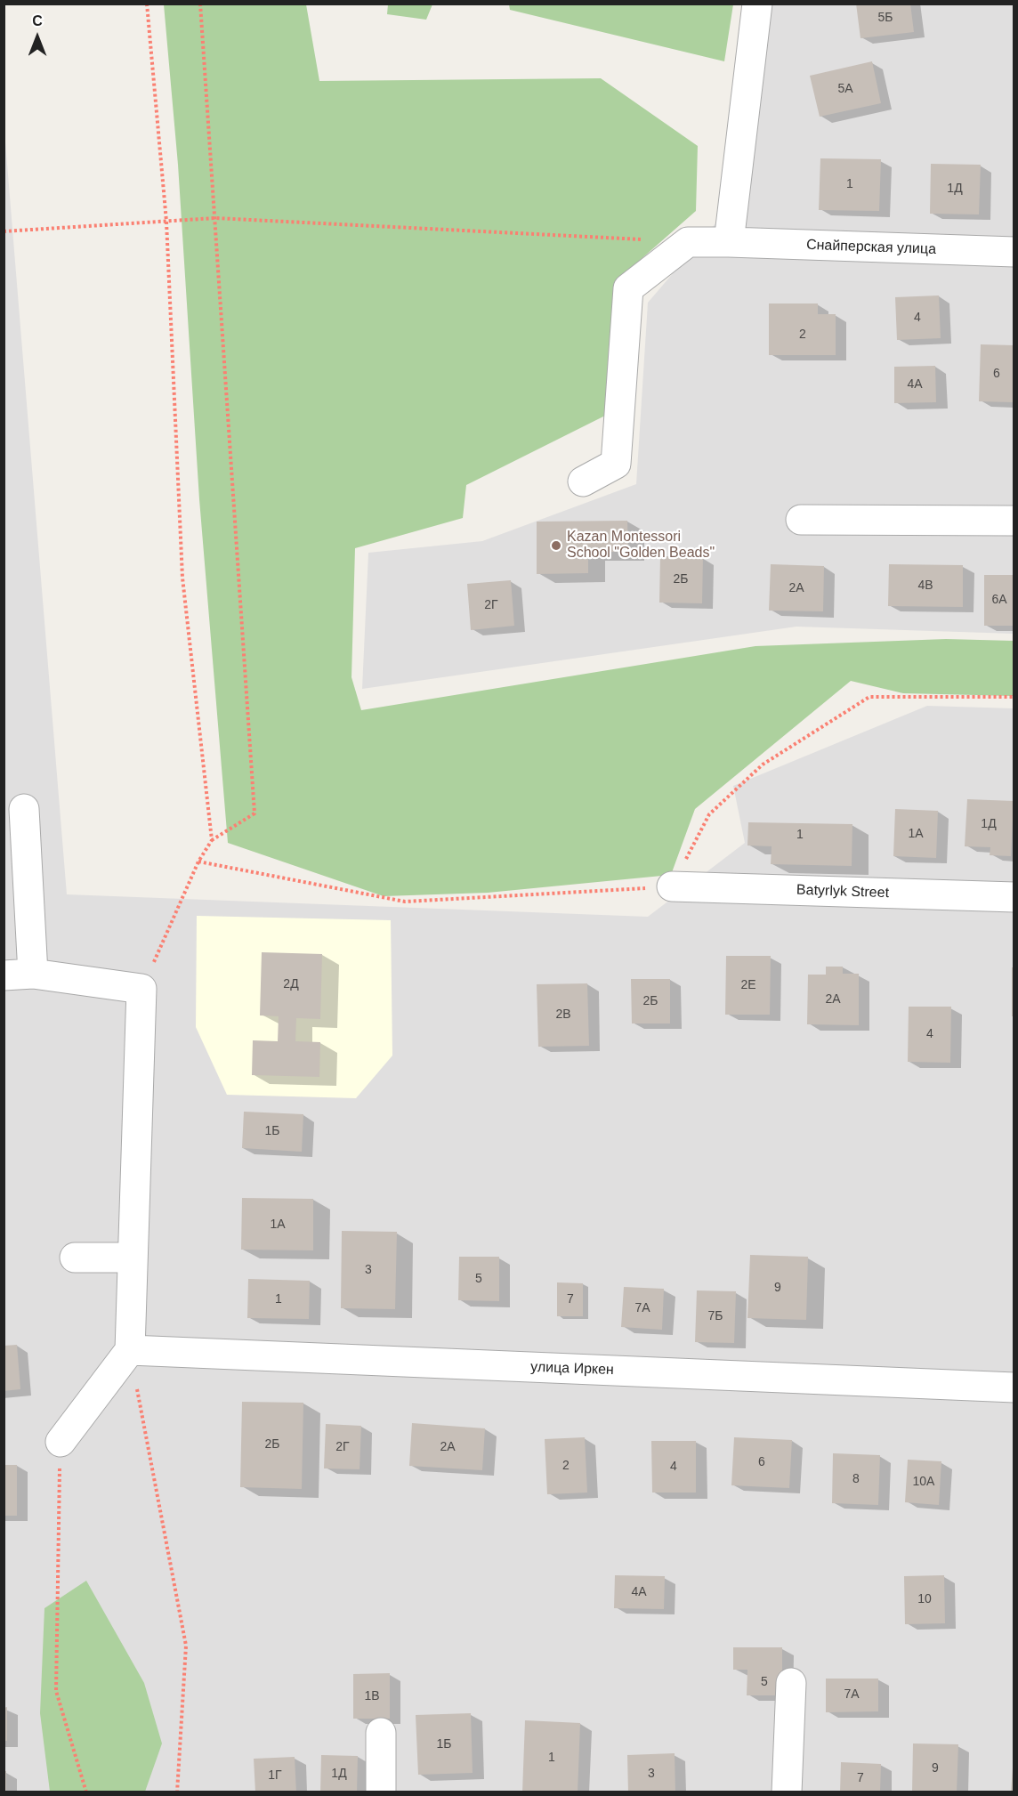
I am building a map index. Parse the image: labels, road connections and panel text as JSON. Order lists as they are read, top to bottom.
{
  "streets": {
    "street": ["Снайперская улица", "Batyrlyk Street", "улица Иркен"]
  },
  "places": ["Kazan Montessori School \"Golden Beads\""],
  "house_numbers": [
    "5Б",
    "5А",
    "1",
    "1Д",
    "4",
    "2",
    "6",
    "4А",
    "2Б",
    "4В",
    "2А",
    "6А",
    "2Г",
    "1Д",
    "1А",
    "1",
    "2Д",
    "2Е",
    "2А",
    "2Б",
    "2В",
    "4",
    "1Б",
    "1А",
    "3",
    "5",
    "9",
    "1",
    "7",
    "7А",
    "7Б",
    "2Б",
    "2Г",
    "2А",
    "6",
    "2",
    "4",
    "8",
    "10А",
    "4А",
    "10",
    "5",
    "7А",
    "1В",
    "1Б",
    "1",
    "9",
    "1Д",
    "3",
    "1Г",
    "7"
  ],
  "north": "top"
}
